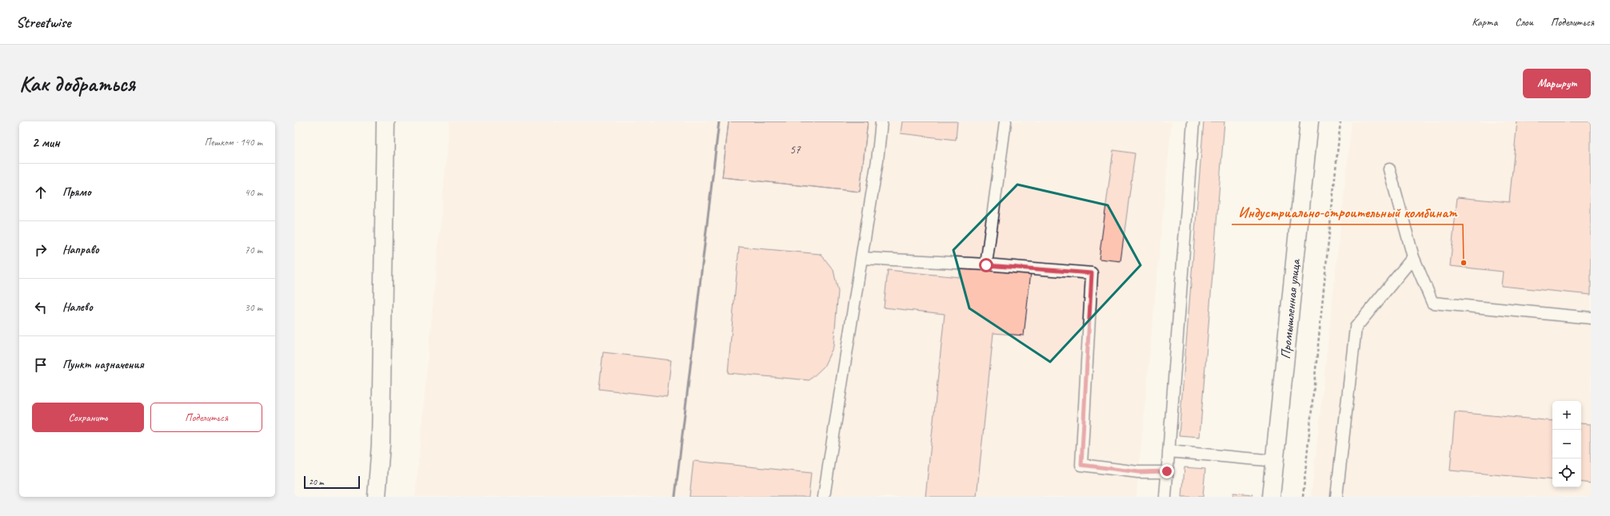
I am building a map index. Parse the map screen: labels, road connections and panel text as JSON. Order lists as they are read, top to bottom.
{
  "streets": {
    "street": ["Промышленная улица"]
  },
  "places": ["Индустриально-строительный комбинат"],
  "house_numbers": ["57"],
  "scale_bar": "20 m",
  "page": {
    "header": "Streetwise",
    "nav": ["Карта", "Слои", "Поделиться"],
    "buttons": [
      "Маршрут",
      ["Сохранить", "Поделиться"]
    ],
    "title": "Как добраться",
    "heading": ["2 мин", "Пешком · 140 m"],
    "list": [
      ["Прямо", "40 m"],
      ["Направо", "70 m"],
      ["Налево", "30 m"],
      "Пункт назначения"
    ],
    "map_buttons": ["+", "−"],
    "scale": "20 m"
  }
}
